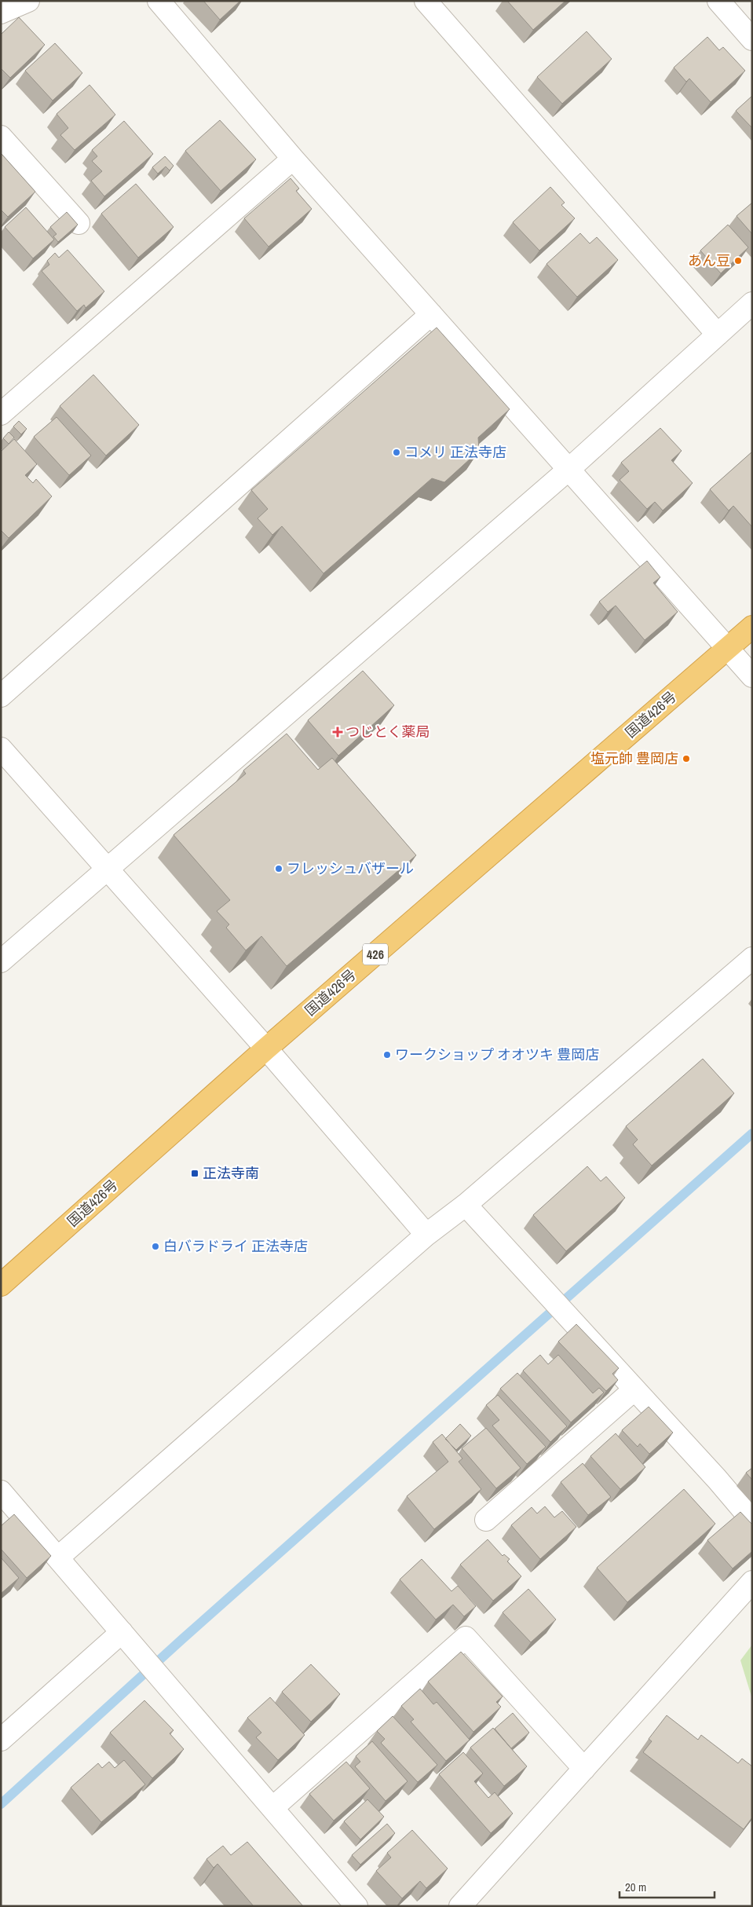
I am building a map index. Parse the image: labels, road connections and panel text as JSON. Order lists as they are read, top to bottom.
{
  "streets": {
    "highway": ["国道426号", "426"]
  },
  "places": {
    "other": [
      "あん豆",
      "コメリ 正法寺店",
      "塩元帥 豊岡店",
      "フレッシュバザール",
      "ワークショップ オオツキ 豊岡店",
      "白バラドライ 正法寺店"
    ],
    "health": ["つじとく薬局"],
    "transit": ["正法寺南"]
  },
  "scale_bar": "20 m"
}
